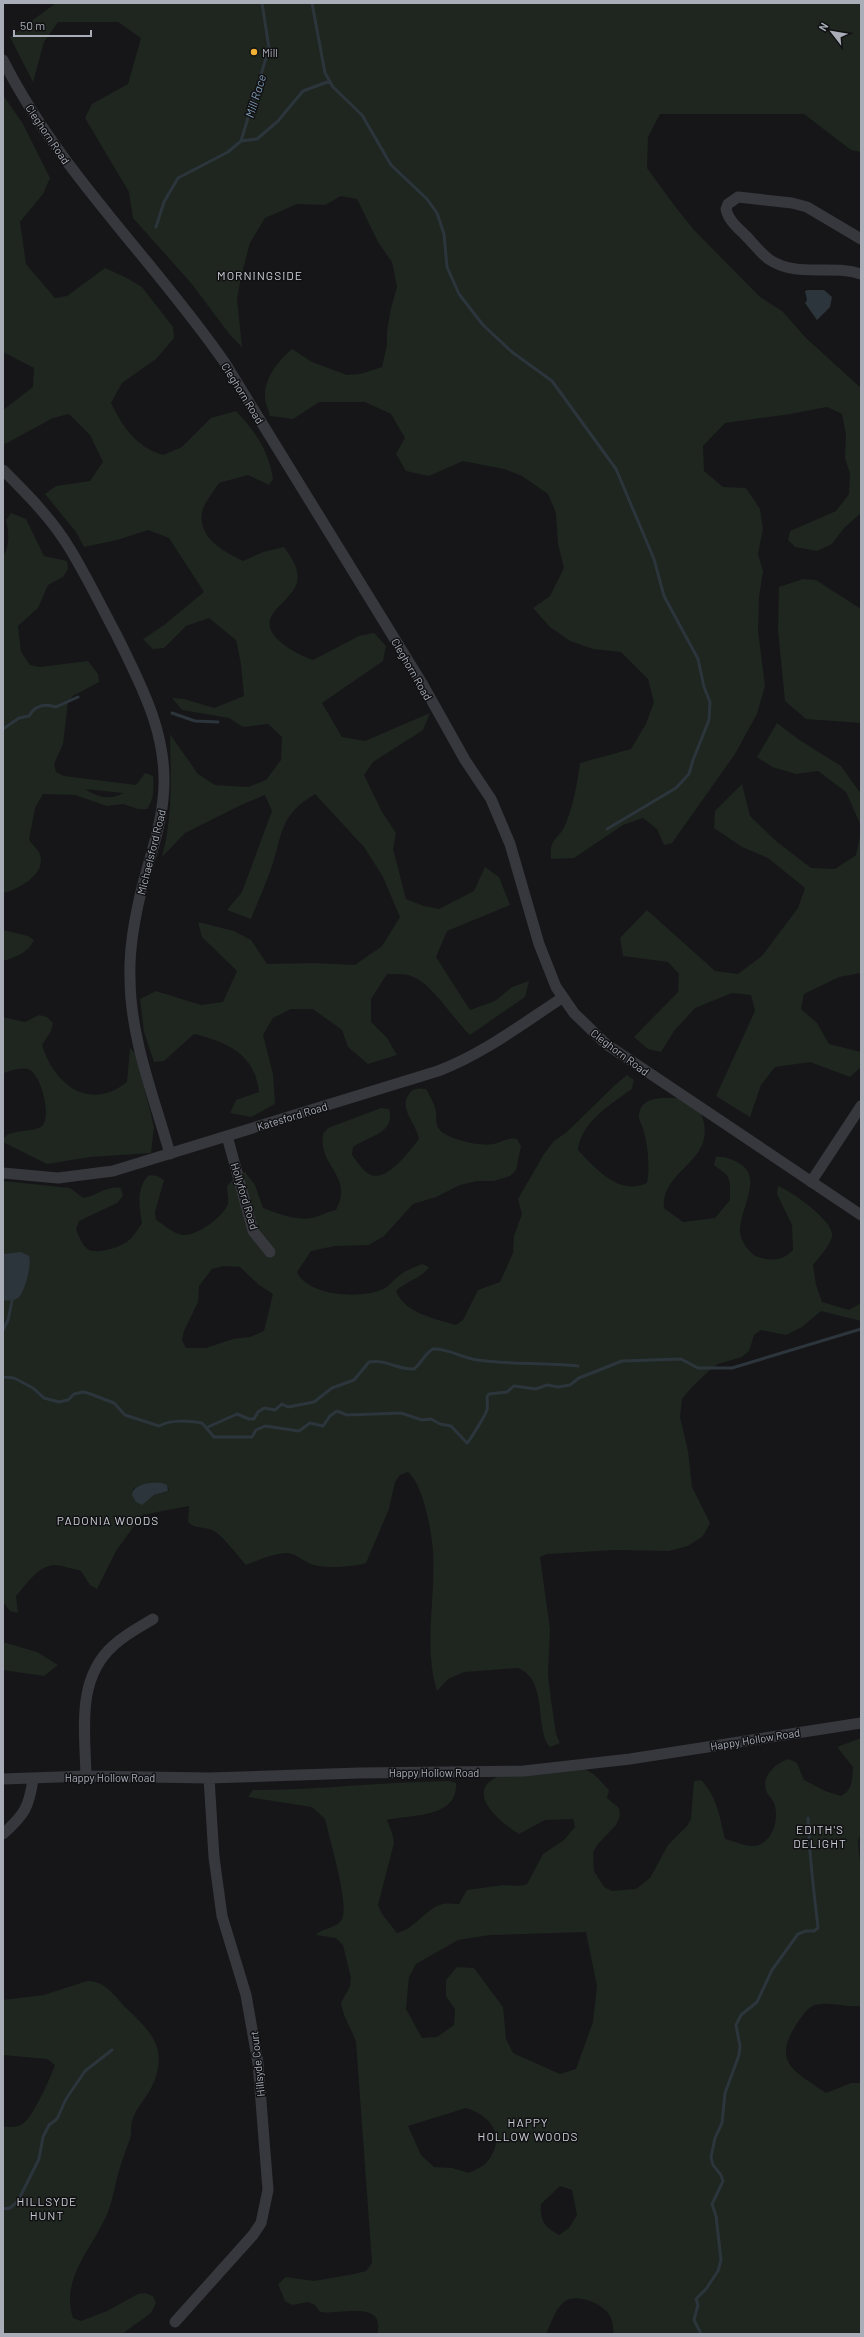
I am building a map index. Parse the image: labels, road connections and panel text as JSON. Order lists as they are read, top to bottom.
{
  "streets": {
    "street": [
      "Cleghorn Road",
      "Michaelsford Road",
      "Katesford Road",
      "Hollyford Road",
      "Happy Hollow Road",
      "Hillsyde Court"
    ]
  },
  "crossings": [
    ["Cleghorn Road", "Katesford Road"],
    ["Michaelsford Road", "Katesford Road"],
    ["Katesford Road", "Hollyford Road"],
    ["Happy Hollow Road", "Hillsyde Court"]
  ],
  "districts": [
    "MORNINGSIDE",
    "PADONIA WOODS",
    "EDITH'S DELIGHT",
    "HAPPY HOLLOW WOODS",
    "HILLSYDE HUNT"
  ],
  "water": ["Mill Race"],
  "places": ["Mill"],
  "scale_bar": "50 m",
  "north": "top left"
}
